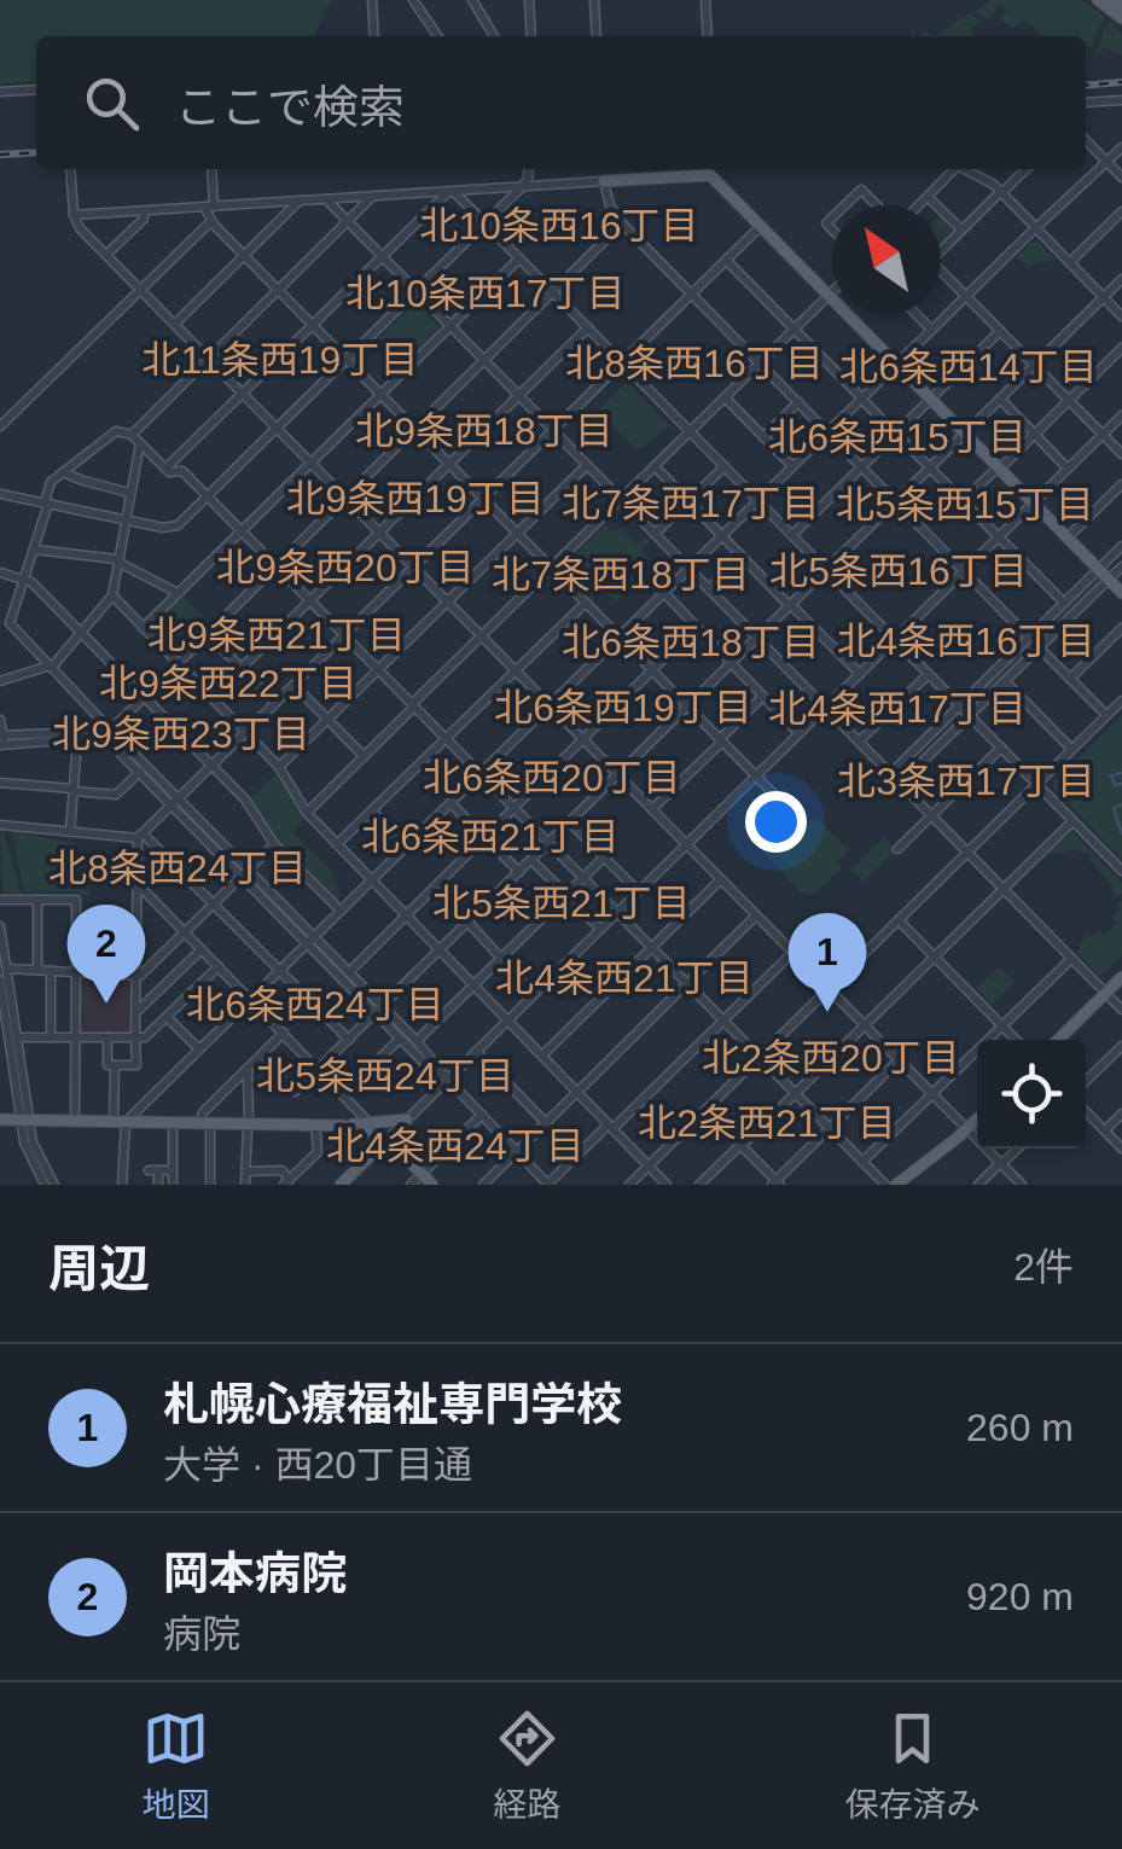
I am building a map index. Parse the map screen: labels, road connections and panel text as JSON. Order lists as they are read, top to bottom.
{
  "districts": [
    "北10条西16丁目",
    "北10条西17丁目",
    "北11条西19丁目",
    "北8条西16丁目",
    "北6条西14丁目",
    "北9条西18丁目",
    "北6条西15丁目",
    "北9条西19丁目",
    "北7条西17丁目",
    "北5条西15丁目",
    "北9条西20丁目",
    "北5条西16丁目",
    "北7条西18丁目",
    "北9条西21丁目",
    "北4条西16丁目",
    "北6条西18丁目",
    "北9条西22丁目",
    "北6条西19丁目",
    "北4条西17丁目",
    "北9条西23丁目",
    "北6条西20丁目",
    "北3条西17丁目",
    "北6条西21丁目",
    "北8条西24丁目",
    "北5条西21丁目",
    "北4条西21丁目",
    "北6条西24丁目",
    "北2条西20丁目",
    "北5条西24丁目",
    "北2条西21丁目",
    "北4条西24丁目"
  ],
  "north": "top left",
  "page": {
    "search": "ここで検索",
    "pins": ["2", "1"],
    "heading": ["周辺", "2件"],
    "list": [
      {
        "mark": "1",
        "name": "札幌心療福祉専門学校",
        "note": "大学 · 西20丁目通",
        "value": "260 m"
      },
      {
        "mark": "2",
        "name": "岡本病院",
        "note": "病院",
        "value": "920 m"
      }
    ],
    "nav": ["地図", "経路", "保存済み"]
  }
}
